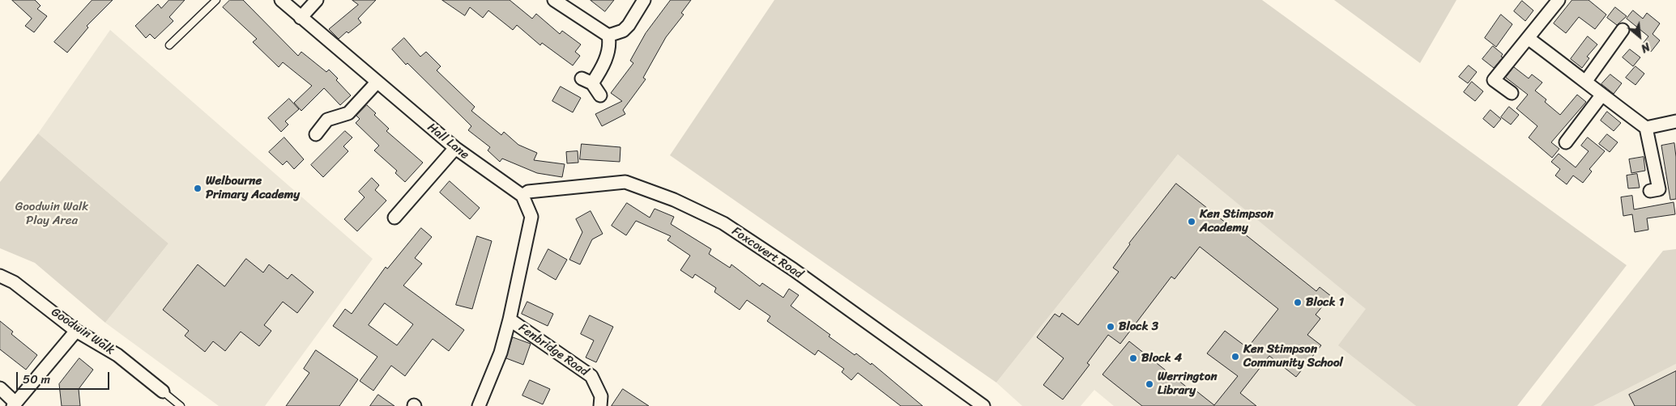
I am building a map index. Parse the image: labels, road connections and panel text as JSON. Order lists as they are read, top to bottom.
{
  "streets": {
    "street": [
      "Hall Lane",
      "Foxcovert Road",
      "Goodwin Walk",
      "Fenbridge Road"
    ]
  },
  "crossings": [
    ["Hall Lane", "Foxcovert Road"],
    ["Hall Lane", "Fenbridge Road"],
    ["Foxcovert Road", "Fenbridge Road"]
  ],
  "parks": ["Goodwin Walk Play Area"],
  "places": [
    "Welbourne Primary Academy",
    "Ken Stimpson Academy",
    "Block 1",
    "Block 3",
    "Ken Stimpson Community School",
    "Block 4",
    "Werrington Library"
  ],
  "scale_bar": "50 m",
  "north": "bottom right"
}
